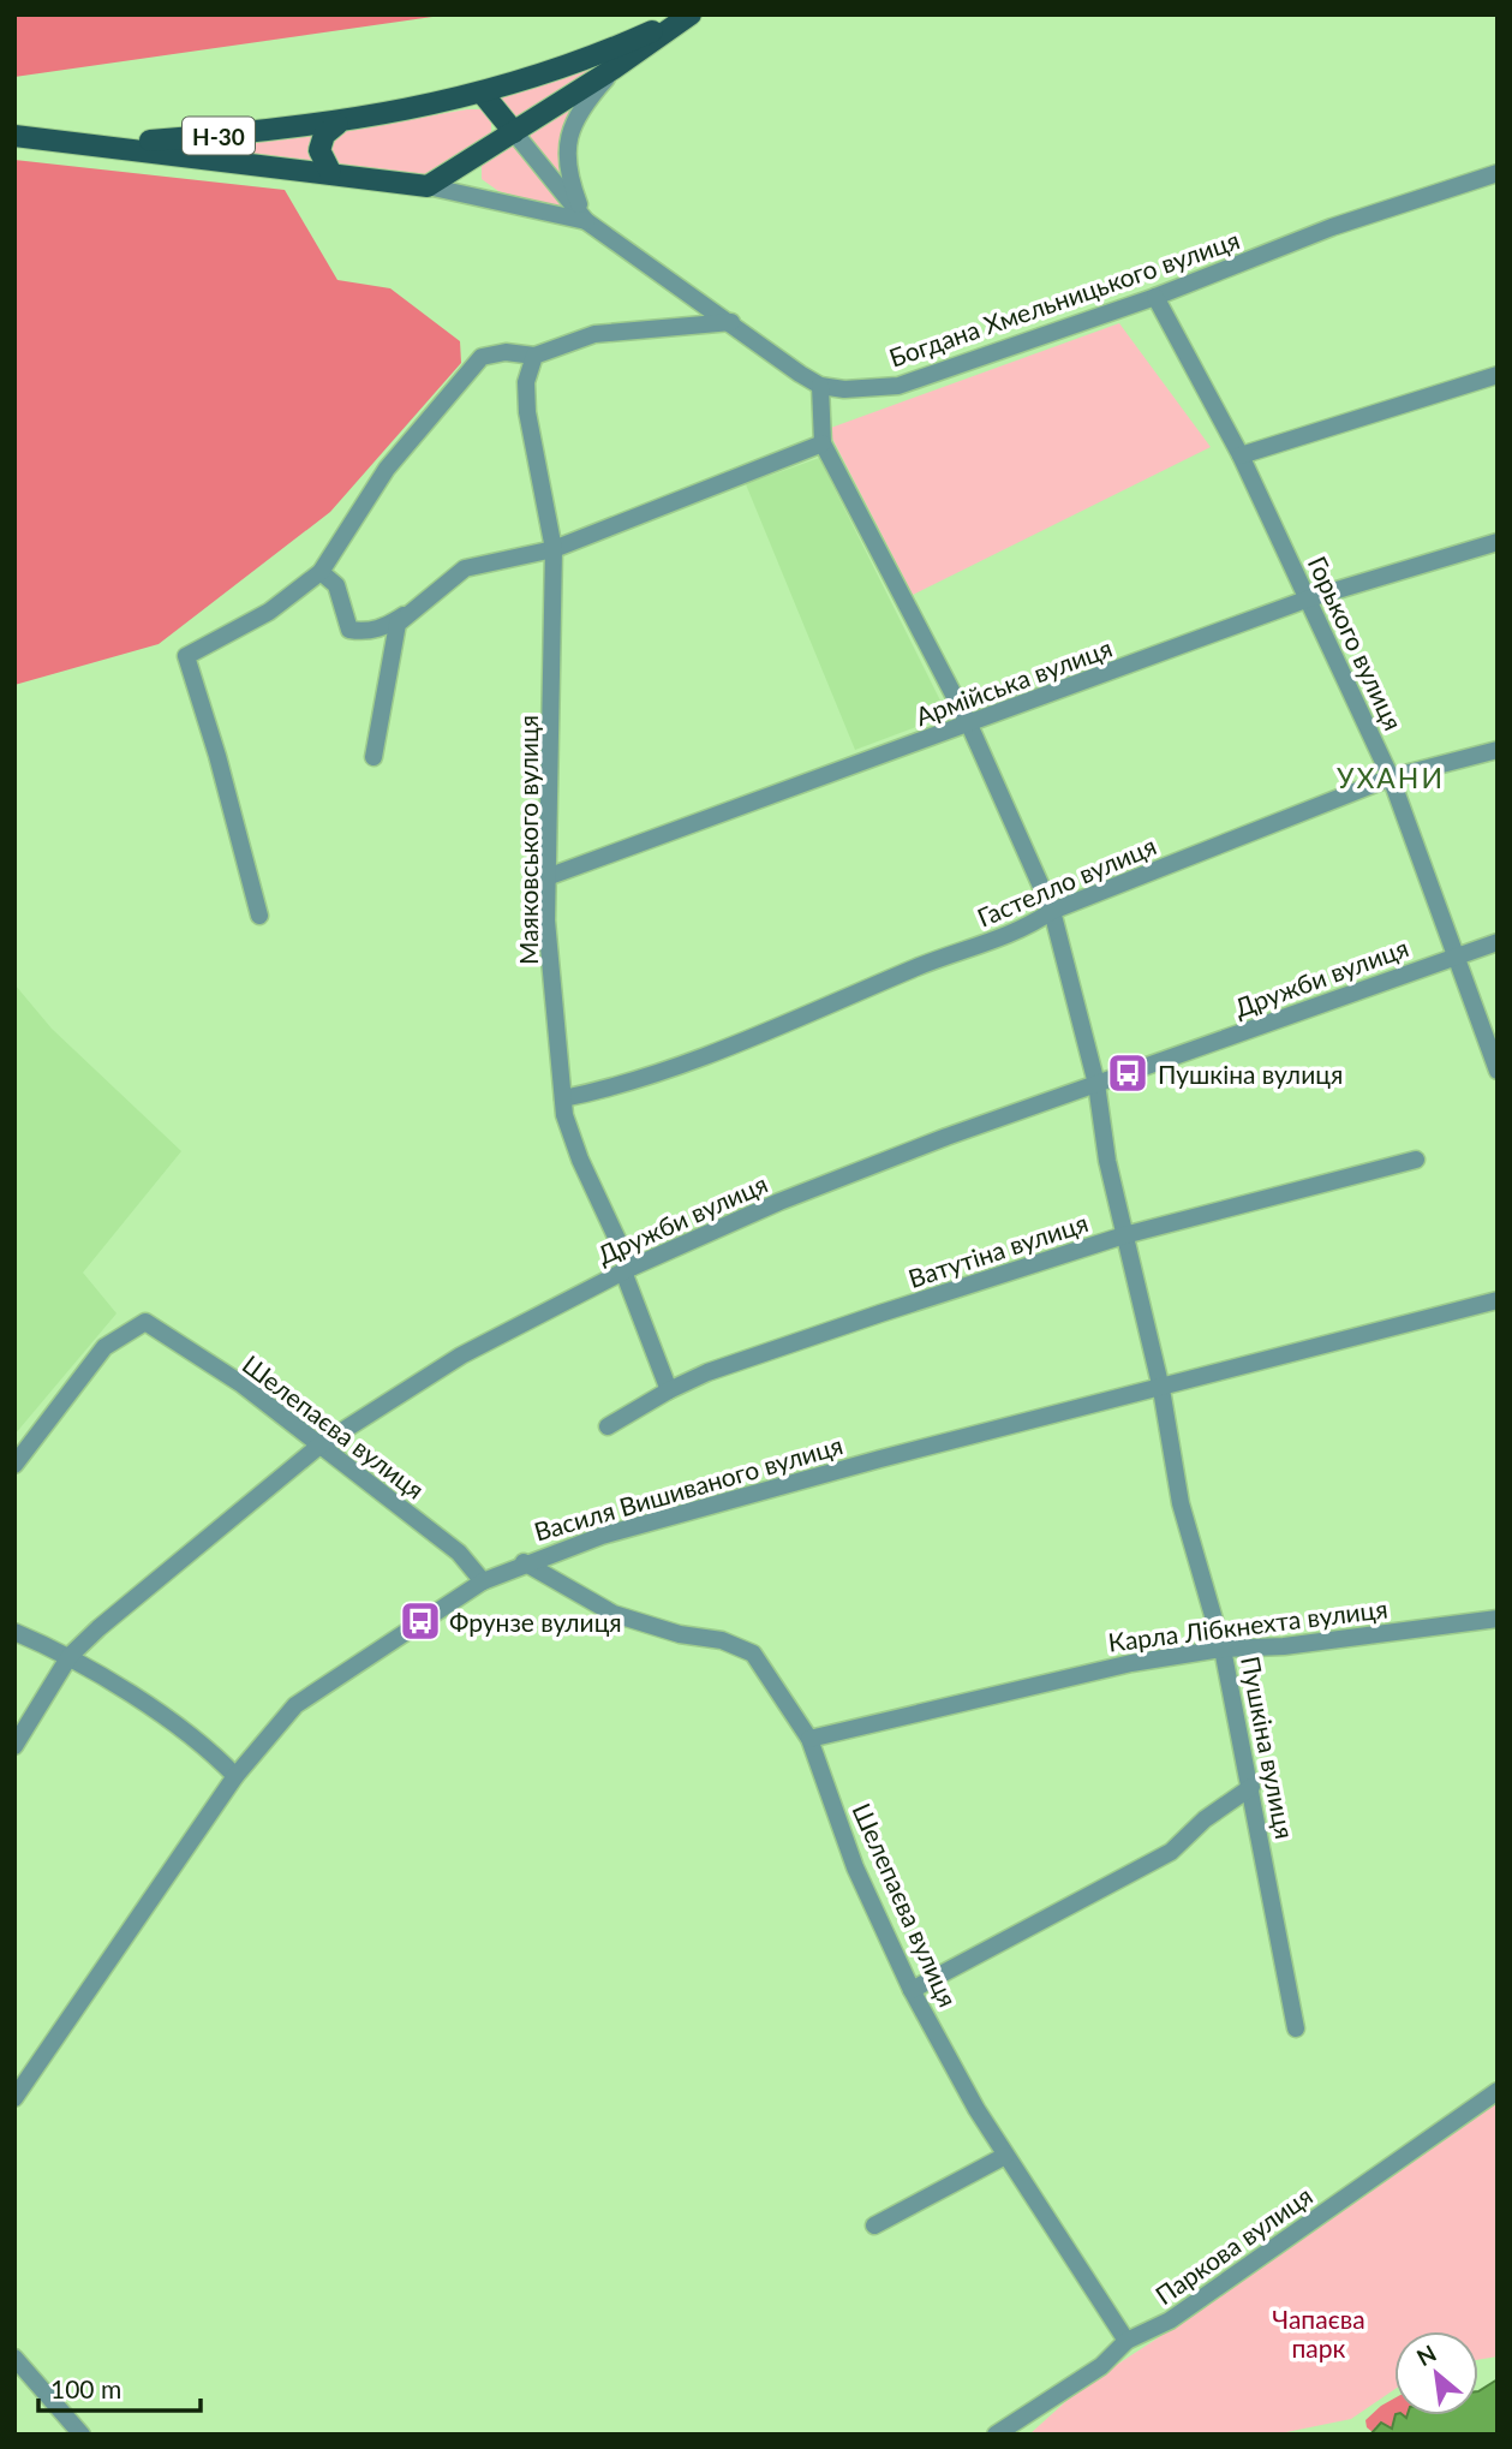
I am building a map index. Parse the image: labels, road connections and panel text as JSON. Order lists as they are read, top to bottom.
{
  "streets": {
    "main road": ["Н-30"],
    "street": [
      "Богдана Хмельницького вулиця",
      "Горького вулиця",
      "Армійська вулиця",
      "Маяковського вулиця",
      "Гастелло вулиця",
      "Дружби вулиця",
      "Ватутіна вулиця",
      "Шелепаєва вулиця",
      "Василя Вишиваного вулиця",
      "Карла Лібкнехта вулиця",
      "Пушкіна вулиця",
      "Паркова вулиця"
    ]
  },
  "crossings": [
    ["Богдана Хмельницького вулиця", "Горького вулиця"],
    ["Богдана Хмельницького вулиця", "Пушкіна вулиця"],
    ["Горького вулиця", "Армійська вулиця"],
    ["Горького вулиця", "Гастелло вулиця"],
    ["Горького вулиця", "Дружби вулиця"],
    ["Армійська вулиця", "Маяковського вулиця"],
    ["Армійська вулиця", "Пушкіна вулиця"],
    ["Маяковського вулиця", "Гастелло вулиця"],
    ["Маяковського вулиця", "Дружби вулиця"],
    ["Маяковського вулиця", "Ватутіна вулиця"],
    ["Гастелло вулиця", "Пушкіна вулиця"],
    ["Дружби вулиця", "Шелепаєва вулиця"],
    ["Дружби вулиця", "Пушкіна вулиця"],
    ["Ватутіна вулиця", "Пушкіна вулиця"],
    ["Шелепаєва вулиця", "Василя Вишиваного вулиця"],
    ["Шелепаєва вулиця", "Карла Лібкнехта вулиця"],
    ["Шелепаєва вулиця", "Паркова вулиця"],
    ["Василя Вишиваного вулиця", "Пушкіна вулиця"],
    ["Карла Лібкнехта вулиця", "Пушкіна вулиця"]
  ],
  "districts": ["УХАНИ"],
  "parks": ["Чапаєва парк"],
  "places": {
    "bus stop": ["Пушкіна вулиця", "Фрунзе вулиця"]
  },
  "scale_bar": "100 m",
  "north": "top left"
}
